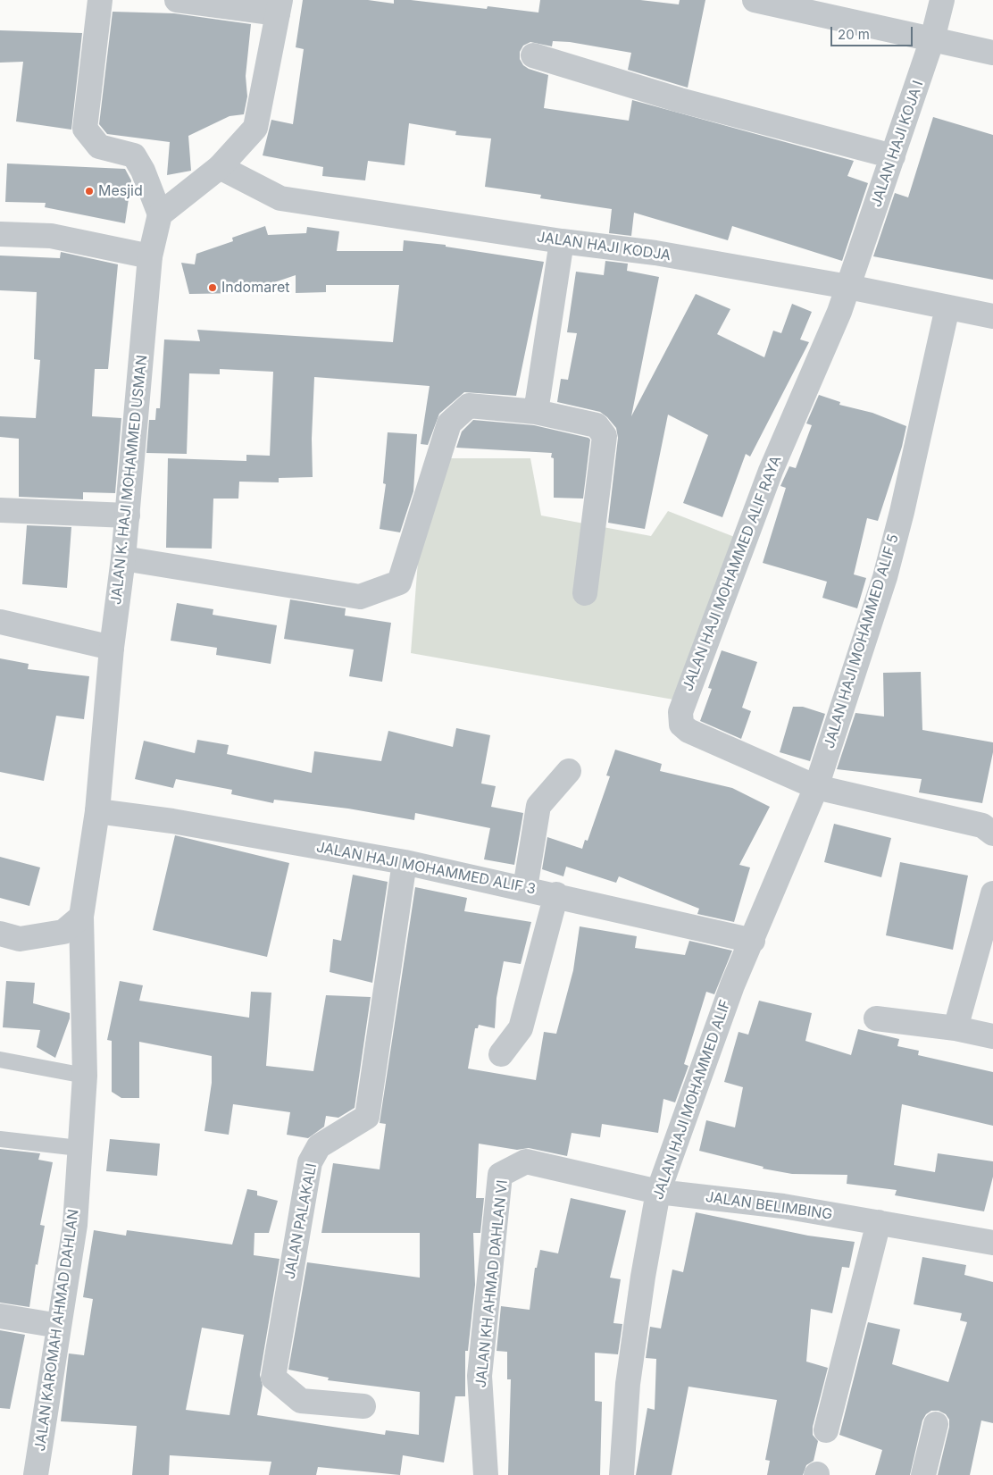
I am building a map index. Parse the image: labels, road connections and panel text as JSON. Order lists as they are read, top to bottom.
{
  "streets": {
    "street": [
      "JALAN HAJI KOJA I",
      "JALAN HAJI KODJA",
      "JALAN K. HAJI MOHAMMED USMAN",
      "JALAN HAJI MOHAMMED ALIF RAYA",
      "JALAN HAJI MOHAMMED ALIF 5",
      "JALAN HAJI MOHAMMED ALIF 3",
      "JALAN HAJI MOHAMMED ALIF",
      "JALAN BELIMBING",
      "JALAN PALAKALI",
      "JALAN KH AHMAD DAHLAN VI",
      "JALAN KAROMAH AHMAD DAHLAN"
    ]
  },
  "crossings": [
    ["JALAN HAJI KOJA I", "JALAN HAJI KODJA"],
    ["JALAN HAJI KOJA I", "JALAN HAJI MOHAMMED ALIF RAYA"],
    ["JALAN HAJI KODJA", "JALAN HAJI MOHAMMED ALIF RAYA"],
    ["JALAN HAJI KODJA", "JALAN HAJI MOHAMMED ALIF 5"],
    ["JALAN K. HAJI MOHAMMED USMAN", "JALAN HAJI MOHAMMED ALIF 3"],
    ["JALAN K. HAJI MOHAMMED USMAN", "JALAN KAROMAH AHMAD DAHLAN"],
    ["JALAN HAJI MOHAMMED ALIF RAYA", "JALAN HAJI MOHAMMED ALIF 5"],
    ["JALAN HAJI MOHAMMED ALIF 5", "JALAN HAJI MOHAMMED ALIF 3"],
    ["JALAN HAJI MOHAMMED ALIF 5", "JALAN HAJI MOHAMMED ALIF"],
    ["JALAN HAJI MOHAMMED ALIF 3", "JALAN HAJI MOHAMMED ALIF"],
    ["JALAN HAJI MOHAMMED ALIF 3", "JALAN PALAKALI"],
    ["JALAN HAJI MOHAMMED ALIF", "JALAN BELIMBING"],
    ["JALAN HAJI MOHAMMED ALIF", "JALAN KH AHMAD DAHLAN VI"],
    ["JALAN BELIMBING", "JALAN KH AHMAD DAHLAN VI"]
  ],
  "places": ["Mesjid", "Indomaret"],
  "scale_bar": "20 m"
}
